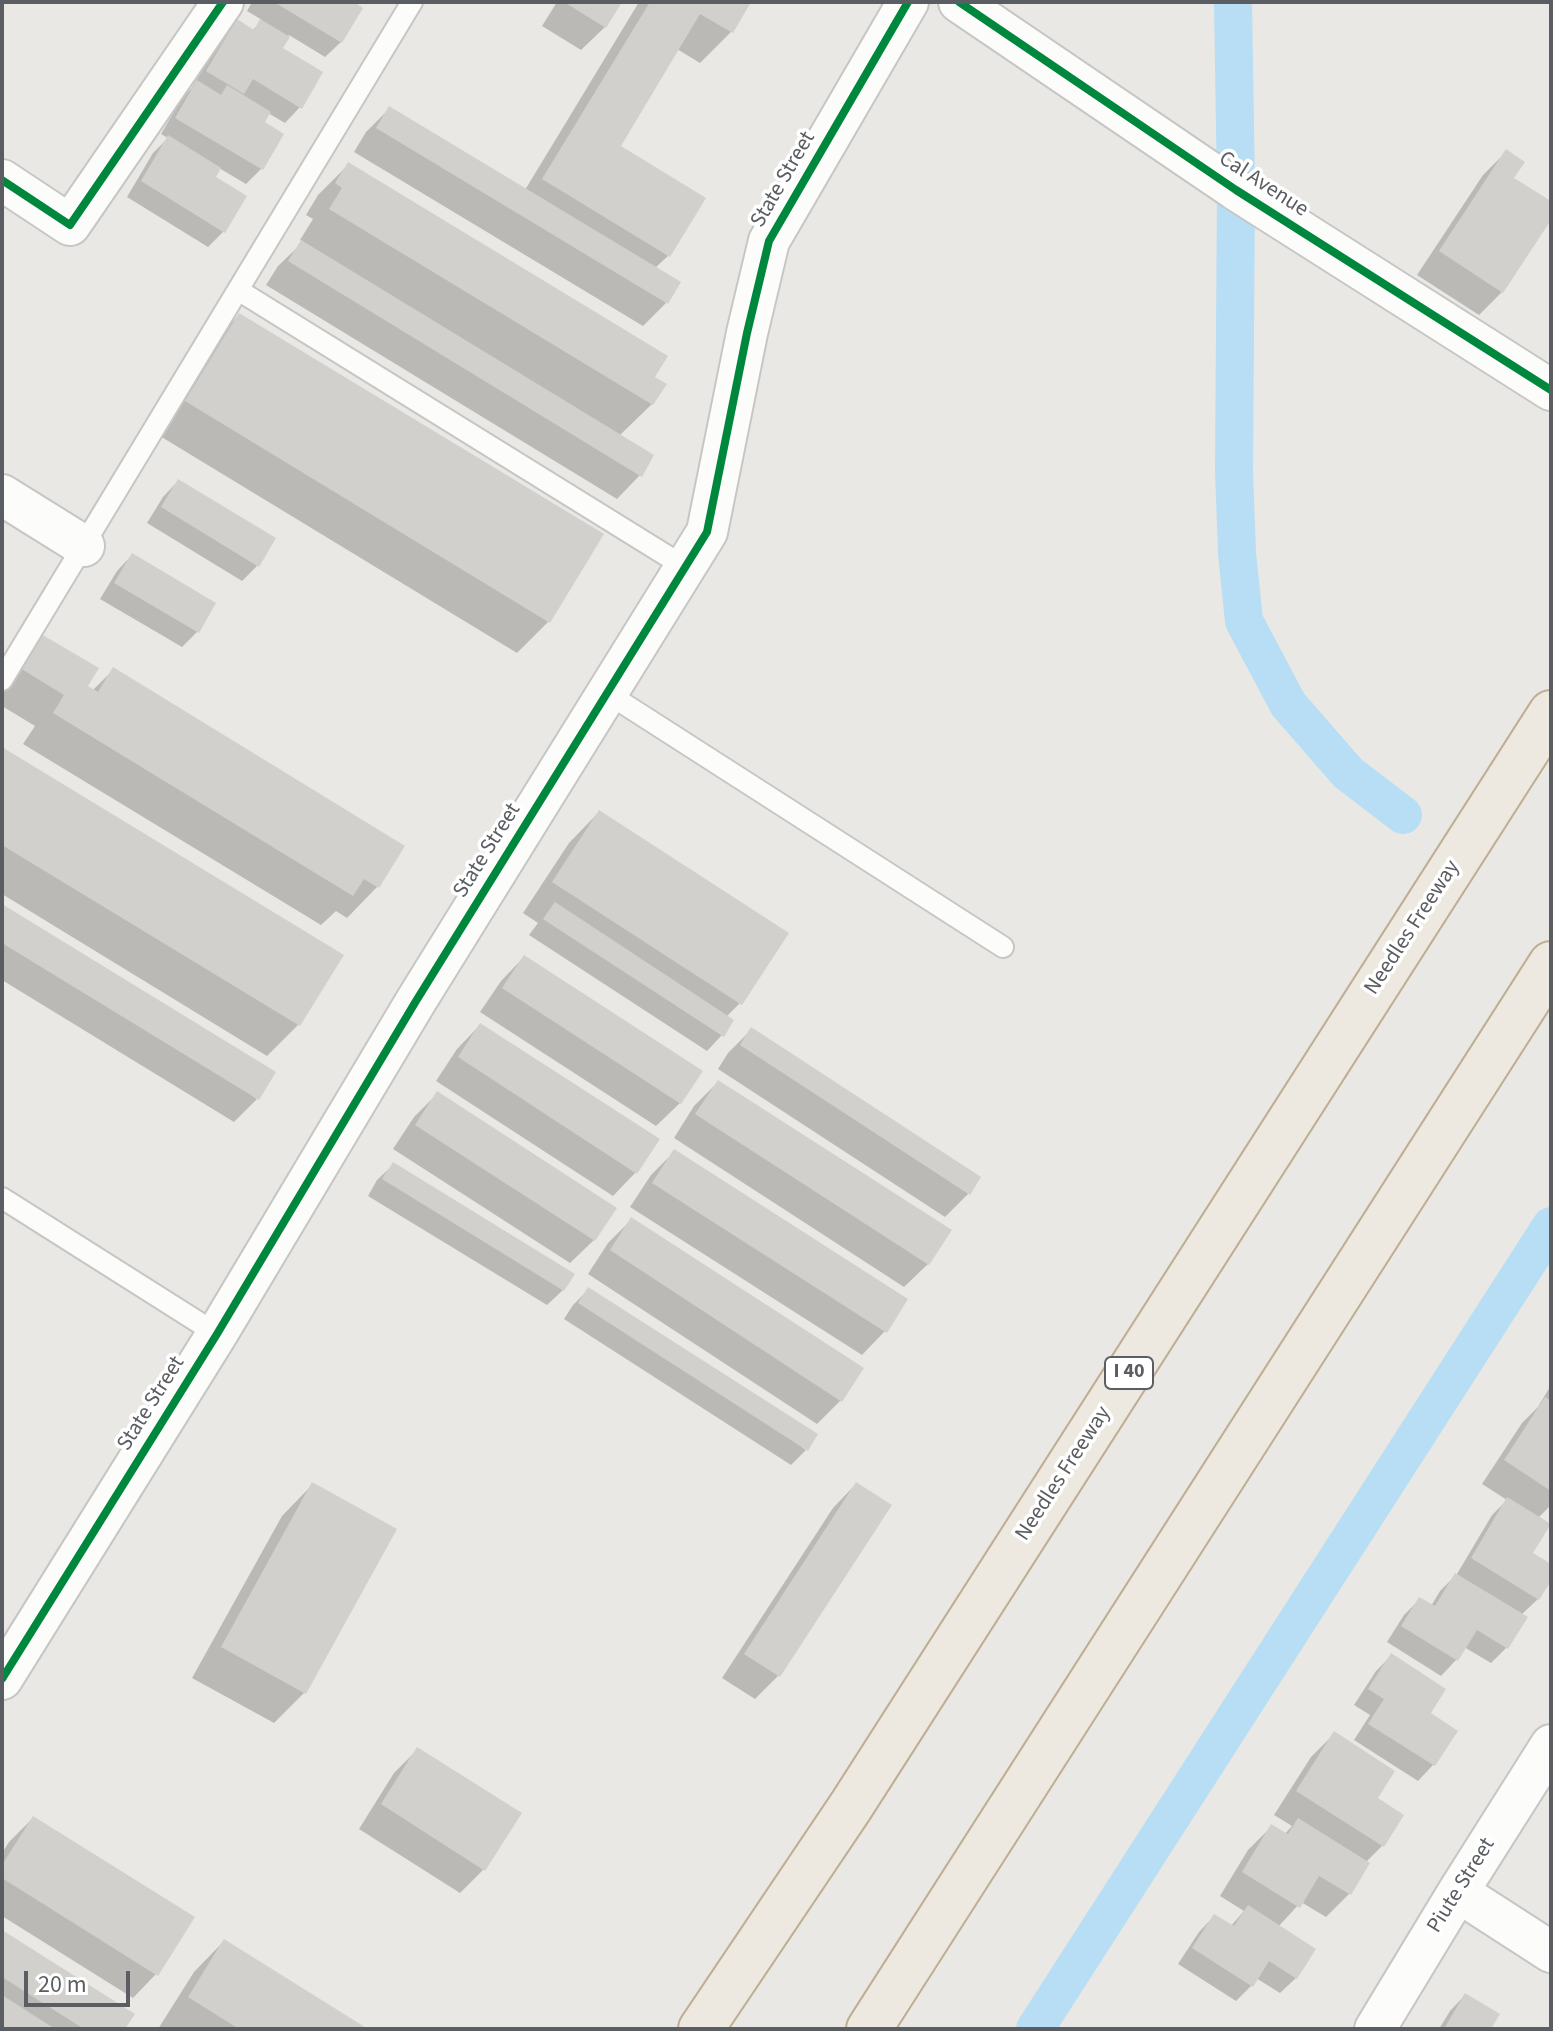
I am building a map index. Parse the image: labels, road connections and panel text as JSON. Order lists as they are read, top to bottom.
{
  "streets": {
    "highway": ["Needles Freeway", "I 40"],
    "street": ["State Street", "Cal Avenue", "Piute Street"]
  },
  "scale_bar": "20 m"
}
